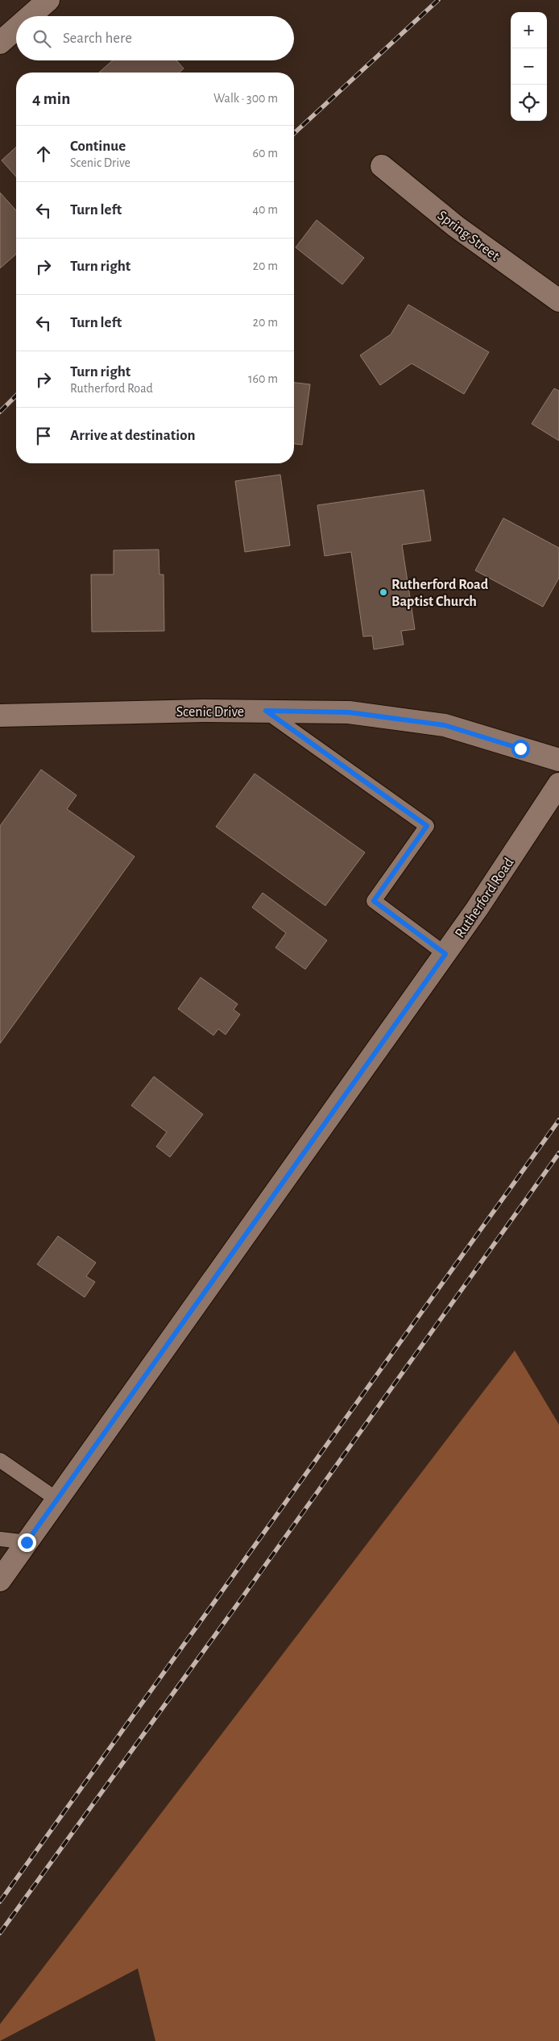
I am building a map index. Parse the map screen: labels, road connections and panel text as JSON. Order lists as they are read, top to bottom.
{
  "streets": {
    "street": ["Spring Street", "Scenic Drive", "Rutherford Road"]
  },
  "places": ["Rutherford Road Baptist Church"],
  "page": {
    "map_buttons": ["+", "−"],
    "search": "Search here",
    "heading": ["4 min", "Walk · 300 m"],
    "list": [
      ["Continue", "Scenic Drive", "60 m"],
      ["Turn left", "40 m"],
      ["Turn right", "20 m"],
      ["Turn left", "20 m"],
      ["Turn right", "Rutherford Road", "160 m"],
      "Arrive at destination"
    ]
  }
}
